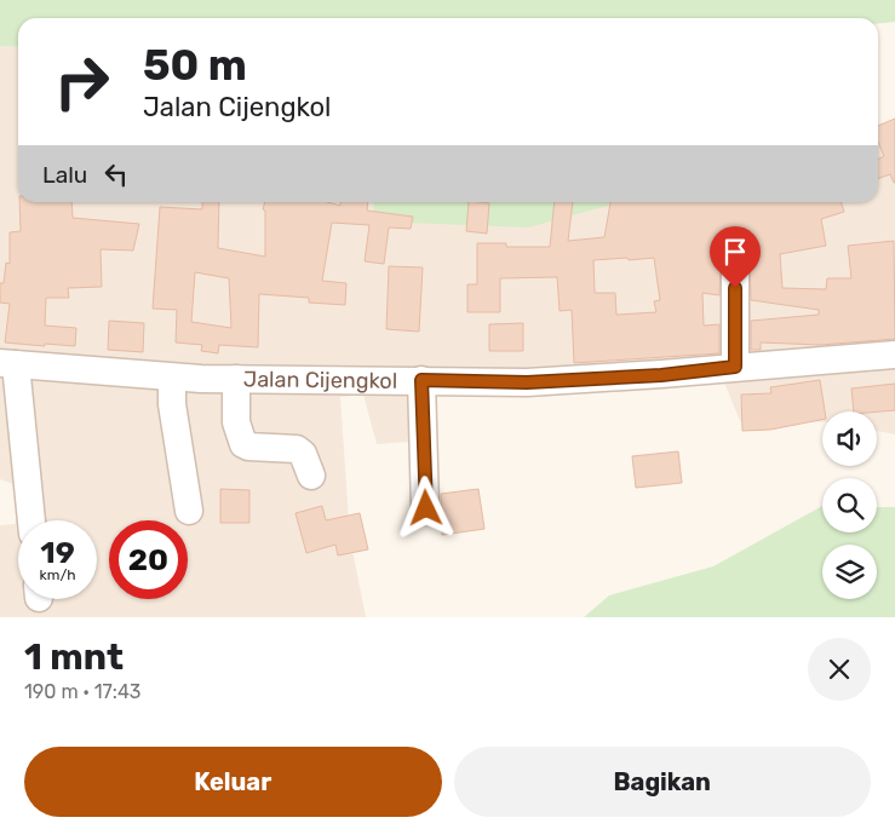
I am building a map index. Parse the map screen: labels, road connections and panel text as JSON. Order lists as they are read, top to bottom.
{
  "streets": {
    "street": ["Jalan Cijengkol"]
  },
  "page": {
    "turn": ["50 m", "Jalan Cijengkol"],
    "then": "Lalu",
    "speed": "19 km/h",
    "limit": "20",
    "heading": ["1 mnt", "190 m · 17:43"],
    "buttons": ["Keluar", "Bagikan"]
  }
}
